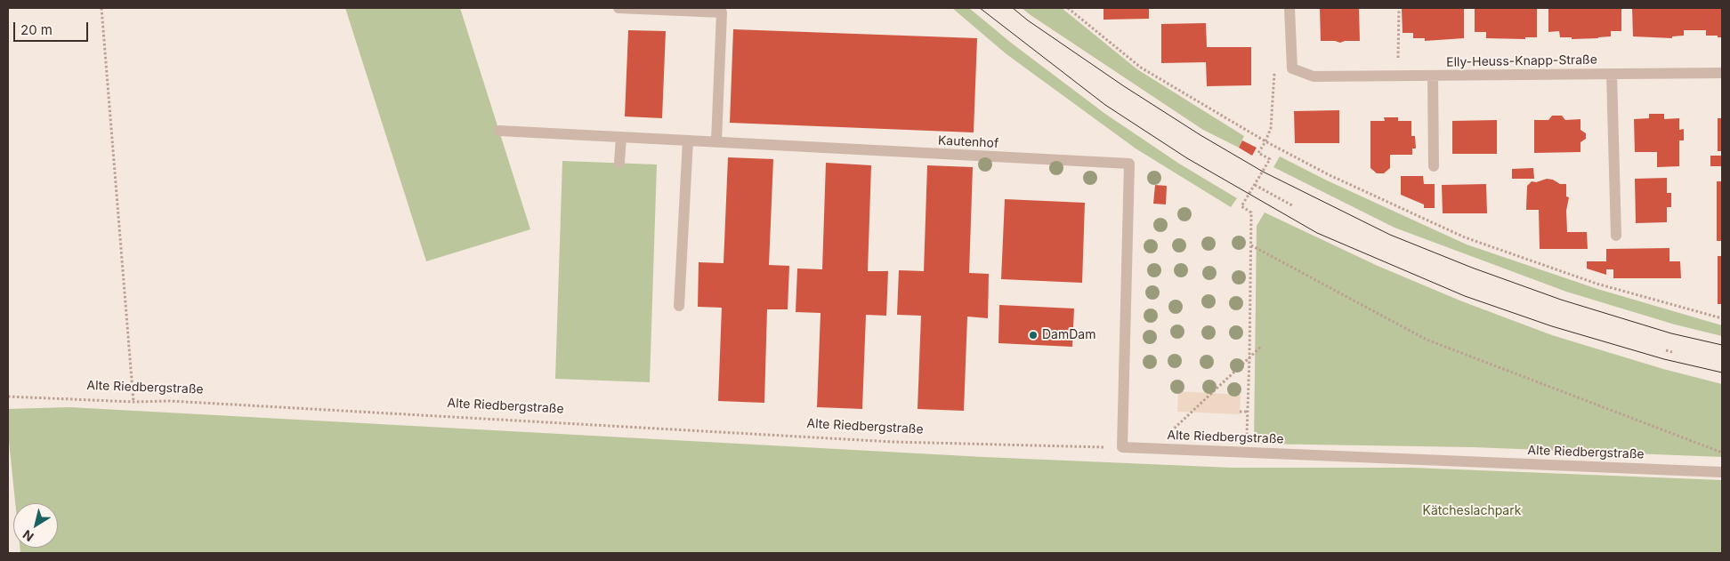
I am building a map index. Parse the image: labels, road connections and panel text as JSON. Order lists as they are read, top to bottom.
{
  "streets": {
    "street": ["Elly-Heuss-Knapp-Straße", "Kautenhof", "Alte Riedbergstraße"]
  },
  "crossings": [
    ["Kautenhof", "Alte Riedbergstraße"]
  ],
  "parks": ["Kätcheslachpark"],
  "places": ["DamDam"],
  "scale_bar": "20 m",
  "north": "bottom left"
}
